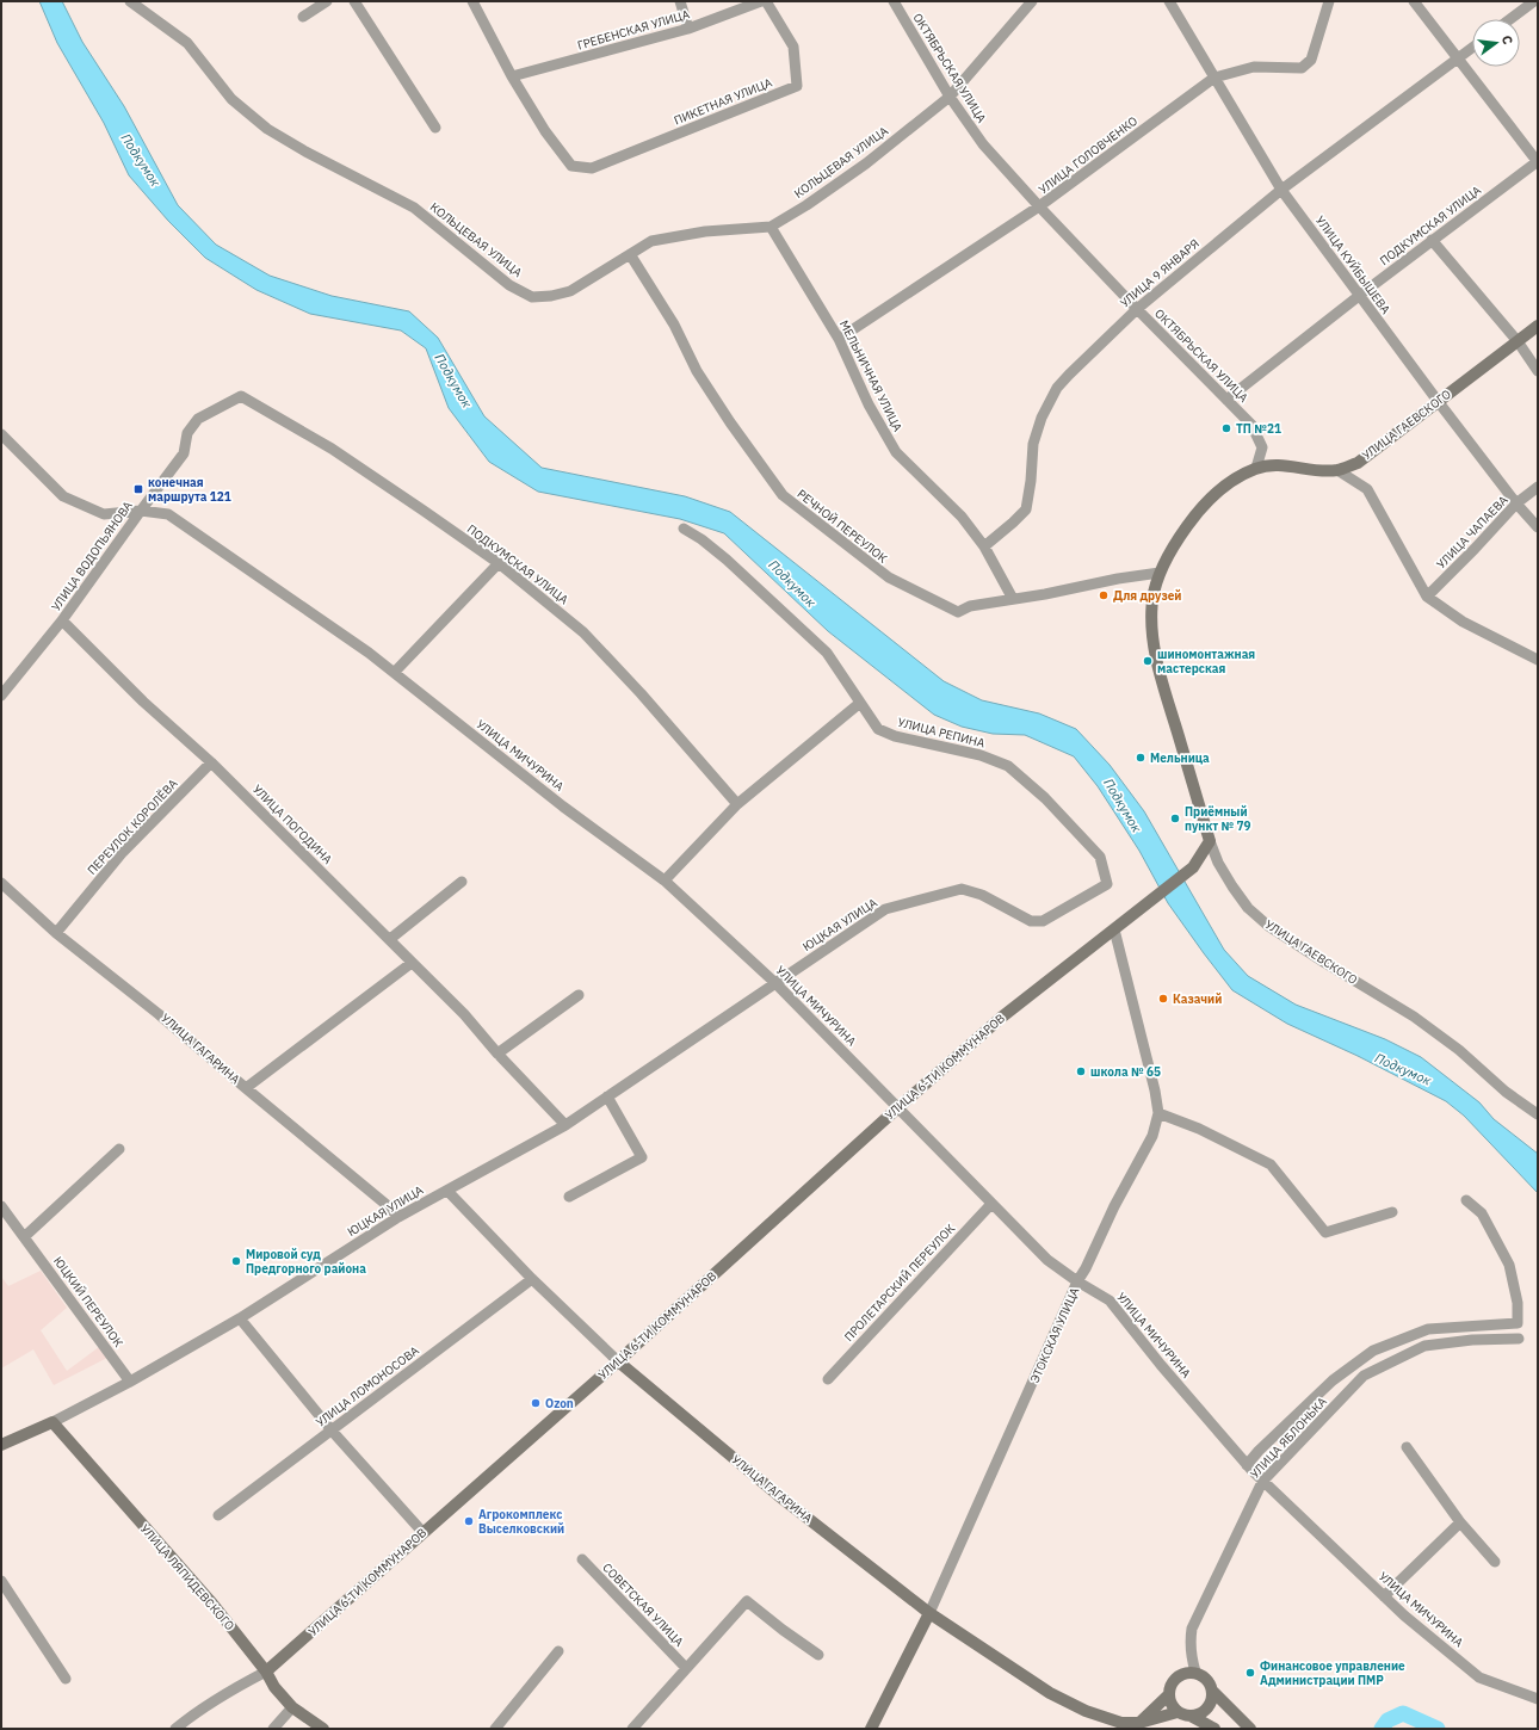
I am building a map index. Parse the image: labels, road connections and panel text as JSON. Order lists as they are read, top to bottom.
{
  "streets": {
    "main road": [
      "УЛИЦА ГАЕВСКОГО",
      "УЛИЦА ГАГАРИНА",
      "УЛИЦА 6-ТИ КОММУНАРОВ",
      "ЭТОКСКАЯ УЛИЦА",
      "УЛИЦА ЛЯПИДЕВСКОГО"
    ],
    "street": [
      "ГРЕБЕНСКАЯ УЛИЦА",
      "ОКТЯБРЬСКАЯ УЛИЦА",
      "ПИКЕТНАЯ УЛИЦА",
      "УЛИЦА ГОЛОВЧЕНКО",
      "КОЛЬЦЕВАЯ УЛИЦА",
      "ПОДКУМСКАЯ УЛИЦА",
      "УЛИЦА КУЙБЫШЕВА",
      "УЛИЦА 9 ЯНВАРЯ",
      "МЕЛЬНИЧНАЯ УЛИЦА",
      "РЕЧНОЙ ПЕРЕУЛОК",
      "УЛИЦА ЧАПАЕВА",
      "УЛИЦА ВОДОПЬЯНОВА",
      "УЛИЦА РЕПИНА",
      "УЛИЦА МИЧУРИНА",
      "УЛИЦА ПОГОДИНА",
      "ПЕРЕУЛОК КОРОЛЁВА",
      "ЮЦКАЯ УЛИЦА",
      "ПРОЛЕТАРСКИЙ ПЕРЕУЛОК",
      "ЮЦКИЙ ПЕРЕУЛОК",
      "УЛИЦА ЛОМОНОСОВА",
      "УЛИЦА ЯБЛОНЬКА",
      "СОВЕТСКАЯ УЛИЦА"
    ]
  },
  "crossings": [
    ["ГРЕБЕНСКАЯ УЛИЦА", "ПИКЕТНАЯ УЛИЦА"],
    ["ОКТЯБРЬСКАЯ УЛИЦА", "УЛИЦА ГОЛОВЧЕНКО"],
    ["ОКТЯБРЬСКАЯ УЛИЦА", "КОЛЬЦЕВАЯ УЛИЦА"],
    ["ОКТЯБРЬСКАЯ УЛИЦА", "ПОДКУМСКАЯ УЛИЦА"],
    ["ОКТЯБРЬСКАЯ УЛИЦА", "УЛИЦА 9 ЯНВАРЯ"],
    ["ОКТЯБРЬСКАЯ УЛИЦА", "УЛИЦА ГАЕВСКОГО"],
    ["УЛИЦА ГОЛОВЧЕНКО", "УЛИЦА КУЙБЫШЕВА"],
    ["УЛИЦА ГОЛОВЧЕНКО", "МЕЛЬНИЧНАЯ УЛИЦА"],
    ["КОЛЬЦЕВАЯ УЛИЦА", "МЕЛЬНИЧНАЯ УЛИЦА"],
    ["КОЛЬЦЕВАЯ УЛИЦА", "РЕЧНОЙ ПЕРЕУЛОК"],
    ["ПОДКУМСКАЯ УЛИЦА", "УЛИЦА КУЙБЫШЕВА"],
    ["ПОДКУМСКАЯ УЛИЦА", "УЛИЦА ВОДОПЬЯНОВА"],
    ["УЛИЦА КУЙБЫШЕВА", "УЛИЦА 9 ЯНВАРЯ"],
    ["УЛИЦА КУЙБЫШЕВА", "УЛИЦА ГАЕВСКОГО"],
    ["УЛИЦА КУЙБЫШЕВА", "УЛИЦА ЧАПАЕВА"],
    ["УЛИЦА 9 ЯНВАРЯ", "МЕЛЬНИЧНАЯ УЛИЦА"],
    ["УЛИЦА ГАЕВСКОГО", "РЕЧНОЙ ПЕРЕУЛОК"],
    ["УЛИЦА ГАЕВСКОГО", "УЛИЦА 6-ТИ КОММУНАРОВ"],
    ["УЛИЦА ВОДОПЬЯНОВА", "УЛИЦА МИЧУРИНА"],
    ["УЛИЦА ВОДОПЬЯНОВА", "УЛИЦА ПОГОДИНА"],
    ["УЛИЦА РЕПИНА", "ЮЦКАЯ УЛИЦА"],
    ["УЛИЦА МИЧУРИНА", "ЮЦКАЯ УЛИЦА"],
    ["УЛИЦА МИЧУРИНА", "УЛИЦА 6-ТИ КОММУНАРОВ"],
    ["УЛИЦА МИЧУРИНА", "ПРОЛЕТАРСКИЙ ПЕРЕУЛОК"],
    ["УЛИЦА МИЧУРИНА", "ЭТОКСКАЯ УЛИЦА"],
    ["УЛИЦА МИЧУРИНА", "УЛИЦА ЯБЛОНЬКА"],
    ["УЛИЦА ПОГОДИНА", "ПЕРЕУЛОК КОРОЛЁВА"],
    ["УЛИЦА ПОГОДИНА", "ЮЦКАЯ УЛИЦА"],
    ["ПЕРЕУЛОК КОРОЛЁВА", "УЛИЦА ГАГАРИНА"],
    ["ЮЦКАЯ УЛИЦА", "УЛИЦА ГАГАРИНА"],
    ["ЮЦКАЯ УЛИЦА", "ЮЦКИЙ ПЕРЕУЛОК"],
    ["ЮЦКАЯ УЛИЦА", "УЛИЦА ЛЯПИДЕВСКОГО"],
    ["УЛИЦА ГАГАРИНА", "УЛИЦА 6-ТИ КОММУНАРОВ"],
    ["УЛИЦА ГАГАРИНА", "ЭТОКСКАЯ УЛИЦА"],
    ["УЛИЦА ГАГАРИНА", "УЛИЦА ЛОМОНОСОВА"],
    ["УЛИЦА ГАГАРИНА", "УЛИЦА ЯБЛОНЬКА"],
    ["УЛИЦА 6-ТИ КОММУНАРОВ", "ЭТОКСКАЯ УЛИЦА"],
    ["УЛИЦА 6-ТИ КОММУНАРОВ", "УЛИЦА ЛЯПИДЕВСКОГО"]
  ],
  "water": ["Подкумок"],
  "places": {
    "other": [
      "ТП №21",
      "Для друзей",
      "шиномонтажная мастерская",
      "Мельница",
      "Приёмный пункт № 79",
      "Казачий",
      "школа № 65",
      "Мировой суд Предгорного района",
      "Ozon",
      "Агрокомплекс Выселковский",
      "Финансовое управление Администрации ПМР"
    ],
    "transit": ["конечная маршрута 121"]
  },
  "north": "right"
}
